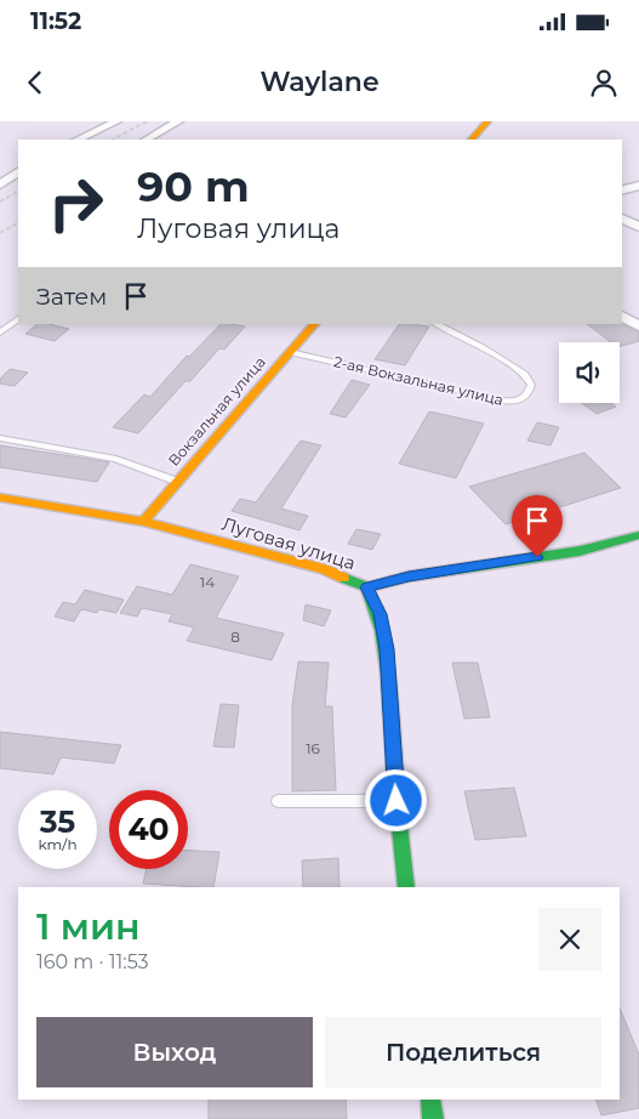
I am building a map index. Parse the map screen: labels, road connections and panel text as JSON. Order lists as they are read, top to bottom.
{
  "streets": {
    "street": ["Вокзальная улица", "Луговая улица"],
    "lane": ["2-ая Вокзальная улица"]
  },
  "crossings": [
    ["2-ая Вокзальная улица", "Вокзальная улица"],
    ["Вокзальная улица", "Луговая улица"]
  ],
  "house_numbers": ["14", "8", "16"],
  "page": {
    "status": "11:52",
    "header": "Waylane",
    "turn": ["90 m", "Луговая улица"],
    "then": "Затем",
    "speed": "35 km/h",
    "limit": "40",
    "heading": ["1 мин", "160 m · 11:53"],
    "buttons": ["Выход", "Поделиться"]
  }
}
